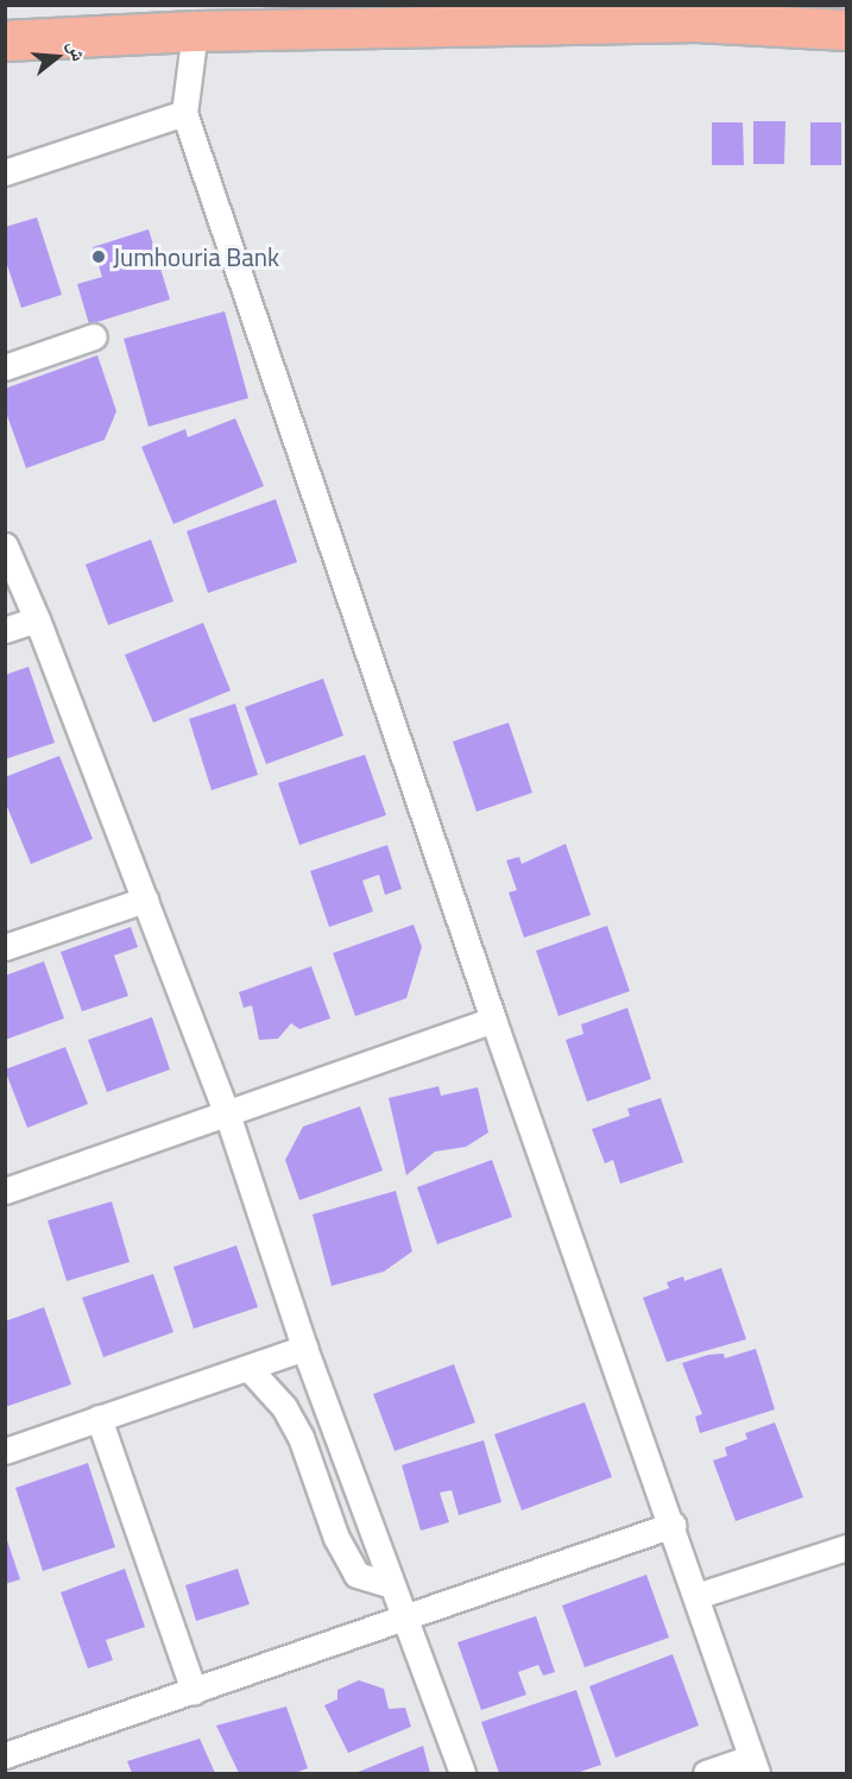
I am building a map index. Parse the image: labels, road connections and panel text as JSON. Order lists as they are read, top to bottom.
{
  "places": ["Jumhouria Bank"],
  "north": "right"
}
